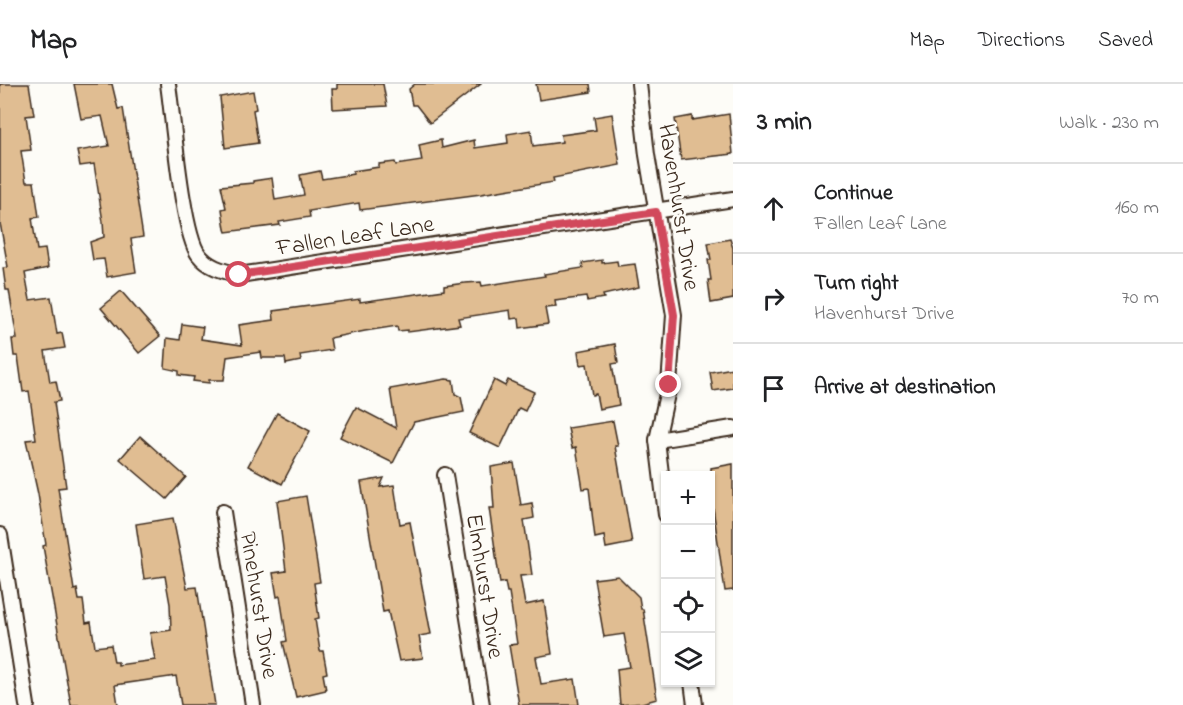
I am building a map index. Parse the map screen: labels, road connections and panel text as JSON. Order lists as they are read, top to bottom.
{
  "streets": {
    "street": [
      "Havenhurst Drive",
      "Fallen Leaf Lane",
      "Elmhurst Drive",
      "Pinehurst Drive"
    ]
  },
  "crossings": [
    ["Havenhurst Drive", "Fallen Leaf Lane"]
  ],
  "page": {
    "header": "Map",
    "nav": ["Map", "Directions", "Saved"],
    "heading": ["3 min", "Walk · 230 m"],
    "list": [
      ["Continue", "Fallen Leaf Lane", "160 m"],
      ["Turn right", "Havenhurst Drive", "70 m"],
      "Arrive at destination"
    ],
    "map_buttons": ["+", "−"]
  }
}
